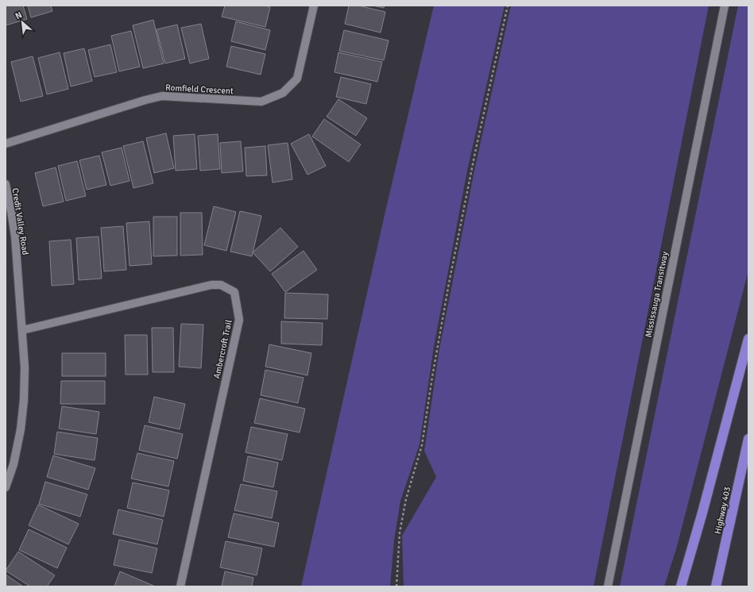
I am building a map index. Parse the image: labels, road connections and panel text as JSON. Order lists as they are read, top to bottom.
{
  "streets": {
    "highway": ["Highway 403"],
    "street": [
      "Romfield Crescent",
      "Credit Valley Road",
      "Mississauga Transitway",
      "Ambercroft Trail"
    ]
  },
  "crossings": [
    ["Credit Valley Road", "Ambercroft Trail"]
  ],
  "north": "top left"
}
